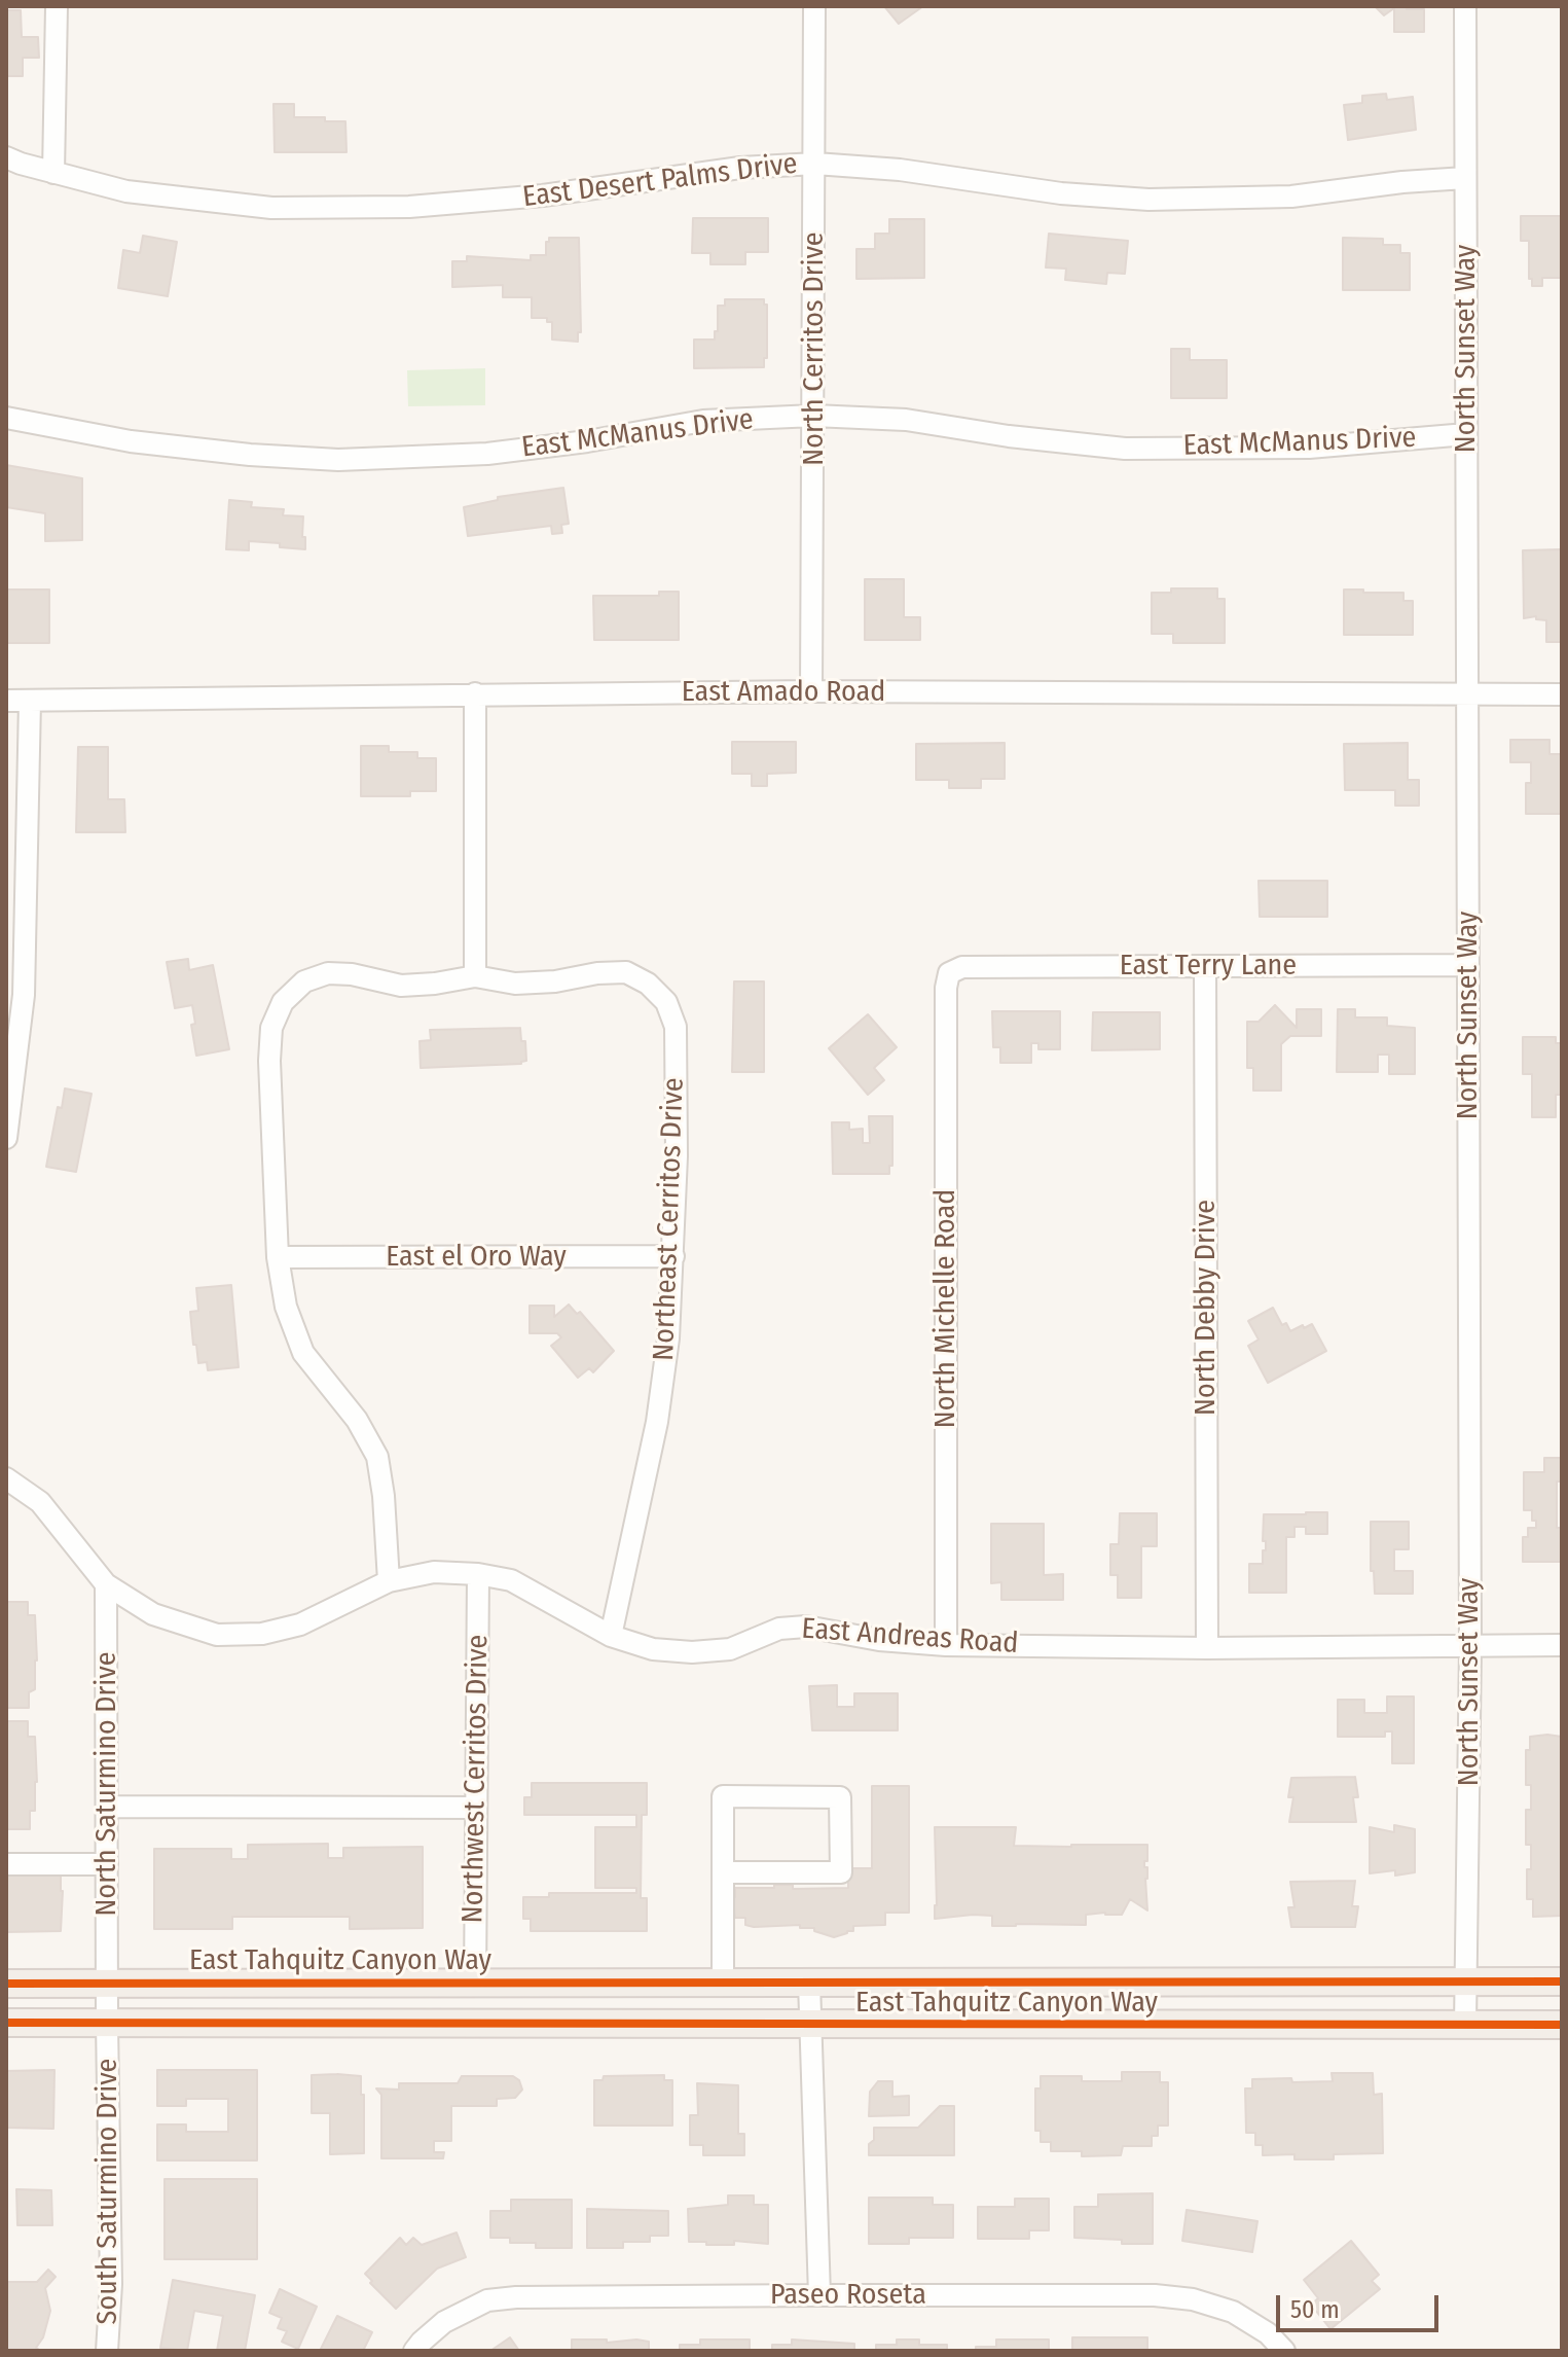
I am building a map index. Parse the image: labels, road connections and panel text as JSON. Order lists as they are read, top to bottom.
{
  "streets": {
    "main road": ["East Tahquitz Canyon Way"],
    "street": [
      "East Desert Palms Drive",
      "North Cerritos Drive",
      "North Sunset Way",
      "East McManus Drive",
      "East Amado Road",
      "East Terry Lane",
      "Northeast Cerritos Drive",
      "East el Oro Way",
      "North Debby Drive",
      "North Michelle Road",
      "East Andreas Road",
      "Northwest Cerritos Drive",
      "North Saturmino Drive",
      "South Saturmino Drive",
      "Paseo Roseta"
    ]
  },
  "crossings": [
    ["East Desert Palms Drive", "North Cerritos Drive"],
    ["East Desert Palms Drive", "North Sunset Way"],
    ["North Cerritos Drive", "East McManus Drive"],
    ["North Cerritos Drive", "East Amado Road"],
    ["North Sunset Way", "East McManus Drive"],
    ["North Sunset Way", "East Amado Road"],
    ["North Sunset Way", "East Terry Lane"],
    ["North Sunset Way", "East Andreas Road"],
    ["North Sunset Way", "East Tahquitz Canyon Way"],
    ["East Terry Lane", "North Debby Drive"],
    ["East Terry Lane", "North Michelle Road"],
    ["Northeast Cerritos Drive", "East el Oro Way"],
    ["Northeast Cerritos Drive", "East Andreas Road"],
    ["North Debby Drive", "East Andreas Road"],
    ["North Michelle Road", "East Andreas Road"],
    ["East Andreas Road", "Northwest Cerritos Drive"],
    ["East Andreas Road", "North Saturmino Drive"],
    ["Northwest Cerritos Drive", "East Tahquitz Canyon Way"],
    ["North Saturmino Drive", "East Tahquitz Canyon Way"],
    ["North Saturmino Drive", "South Saturmino Drive"],
    ["East Tahquitz Canyon Way", "South Saturmino Drive"]
  ],
  "scale_bar": "50 m"
}
